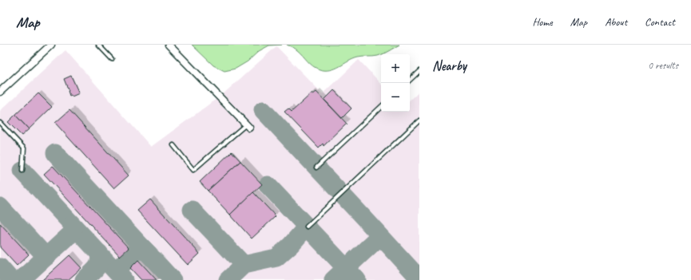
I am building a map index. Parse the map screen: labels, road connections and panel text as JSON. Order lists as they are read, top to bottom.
{
  "page": {
    "header": "Map",
    "nav": [
      "Home",
      "Map",
      "About",
      "Contact"
    ],
    "heading": ["Nearby", "0 results"],
    "map_buttons": ["+", "−"]
  }
}
